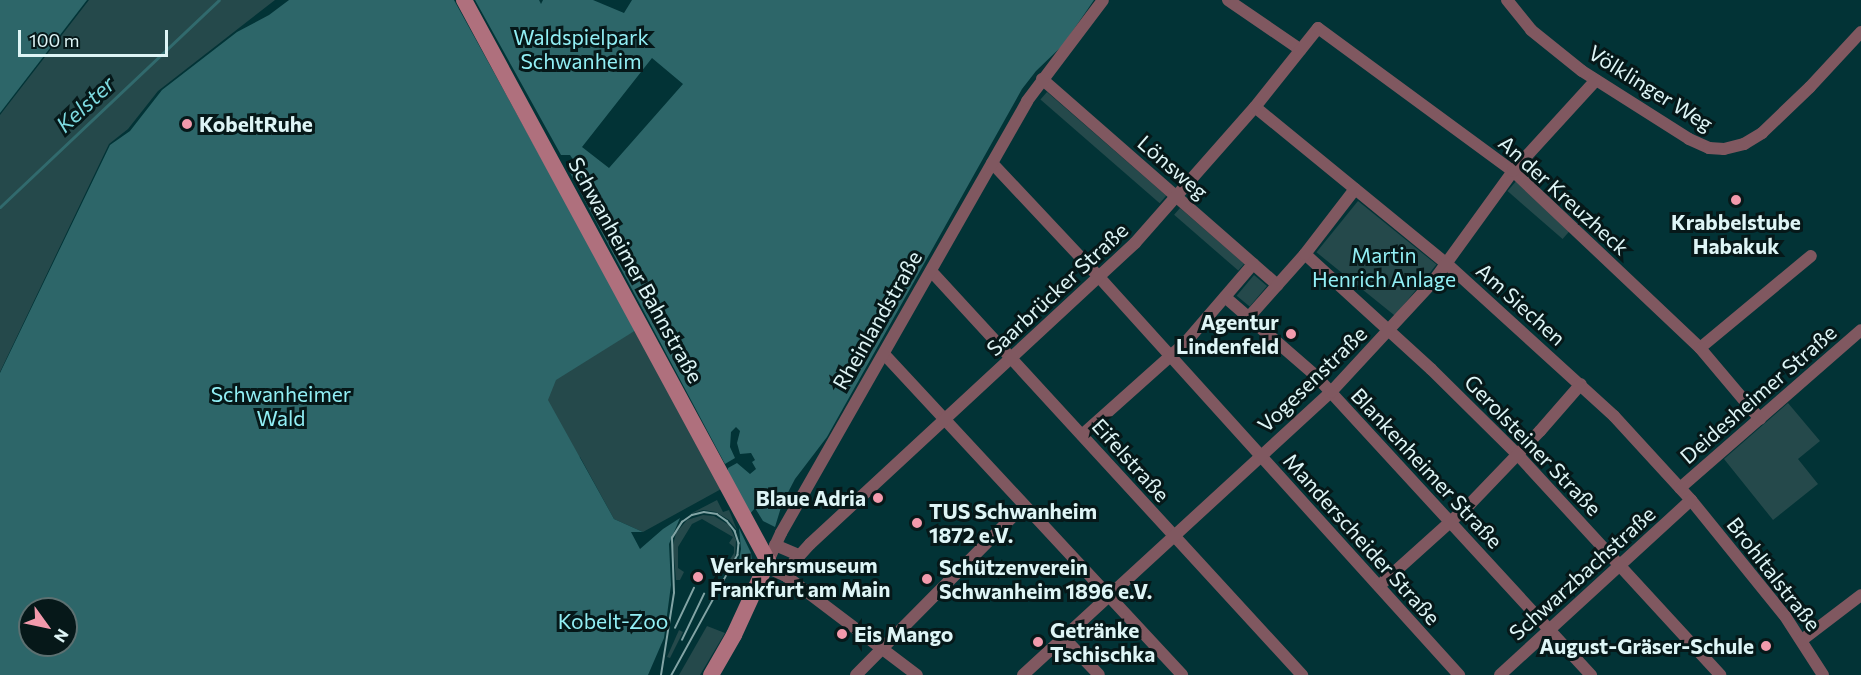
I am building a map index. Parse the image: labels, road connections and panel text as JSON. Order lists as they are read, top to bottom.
{
  "streets": {
    "street": [
      "Völklinger Weg",
      "Lönsweg",
      "An der Kreuzheck",
      "Schwanheimer Bahnstraße",
      "Saarbrücker Straße",
      "Am Siechen",
      "Rheinlandstraße",
      "Vogesenstraße",
      "Deidesheimer Straße",
      "Gerolsteiner Straße",
      "Eifelstraße",
      "Blankenheimer Straße",
      "Manderscheider Straße",
      "Schwarzbachstraße",
      "Brohltalstraße"
    ]
  },
  "crossings": [
    ["Völklinger Weg", "Vogesenstraße"],
    ["Lönsweg", "Saarbrücker Straße"],
    ["Lönsweg", "Rheinlandstraße"],
    ["An der Kreuzheck", "Saarbrücker Straße"],
    ["An der Kreuzheck", "Vogesenstraße"],
    ["An der Kreuzheck", "Deidesheimer Straße"],
    ["Schwanheimer Bahnstraße", "Rheinlandstraße"],
    ["Saarbrücker Straße", "Am Siechen"],
    ["Saarbrücker Straße", "Eifelstraße"],
    ["Saarbrücker Straße", "Manderscheider Straße"],
    ["Am Siechen", "Vogesenstraße"],
    ["Am Siechen", "Deidesheimer Straße"],
    ["Am Siechen", "Schwarzbachstraße"],
    ["Am Siechen", "Brohltalstraße"],
    ["Rheinlandstraße", "Eifelstraße"],
    ["Rheinlandstraße", "Manderscheider Straße"],
    ["Vogesenstraße", "Gerolsteiner Straße"],
    ["Vogesenstraße", "Eifelstraße"],
    ["Vogesenstraße", "Blankenheimer Straße"],
    ["Vogesenstraße", "Manderscheider Straße"],
    ["Gerolsteiner Straße", "Schwarzbachstraße"],
    ["Blankenheimer Straße", "Schwarzbachstraße"],
    ["Schwarzbachstraße", "Brohltalstraße"]
  ],
  "water": ["Kelster"],
  "parks": [
    "Waldspielpark Schwanheim",
    "Martin Henrich Anlage",
    "Schwanheimer Wald",
    "Kobelt-Zoo"
  ],
  "places": [
    "KobeltRuhe",
    "Krabbelstube Habakuk",
    "Agentur Lindenfeld",
    "Blaue Adria",
    "TUS Schwanheim 1872 e.V.",
    "Verkehrsmuseum Frankfurt am Main",
    "Schützenverein Schwanheim 1896 e.V.",
    "Eis Mango",
    "Getränke Tschischka",
    "August-Gräser-Schule"
  ],
  "scale_bar": "100 m",
  "north": "bottom right"
}
